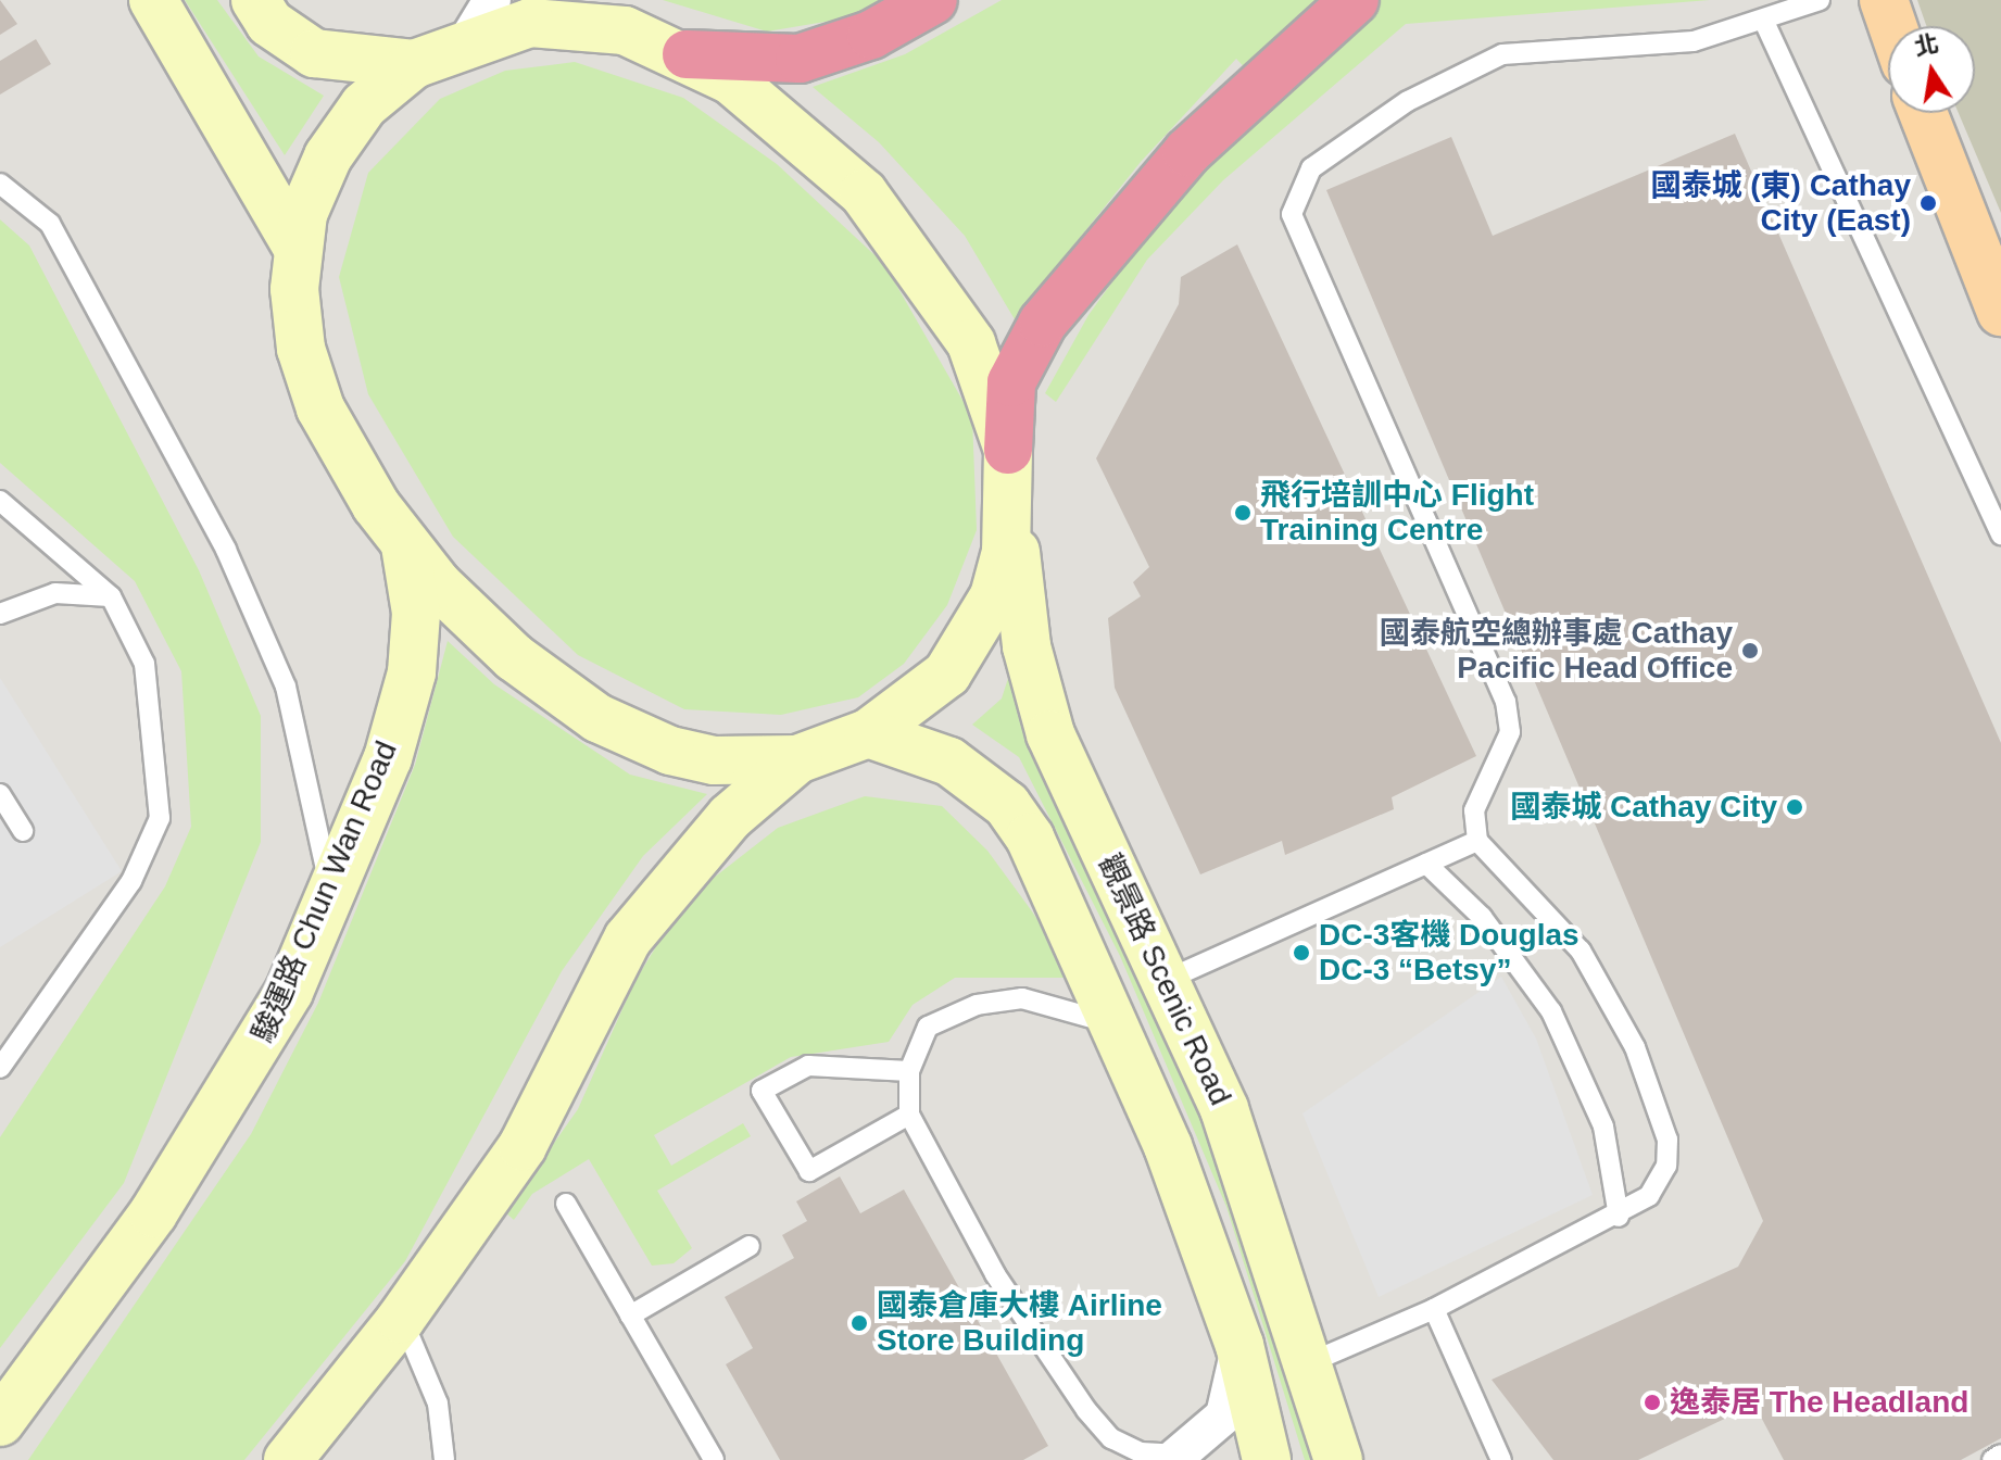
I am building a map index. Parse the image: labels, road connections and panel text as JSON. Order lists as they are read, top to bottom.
{
  "streets": {
    "main road": ["駿運路 Chun Wan Road", "觀景路 Scenic Road"]
  },
  "places": [
    "國泰城 (東) Cathay City (East)",
    "飛行培訓中心 Flight Training Centre",
    "國泰航空總辦事處 Cathay Pacific Head Office",
    "國泰城 Cathay City",
    "DC-3客機 Douglas DC-3 “Betsy”",
    "國泰倉庫大樓 Airline Store Building",
    "逸泰居 The Headland"
  ],
  "north": "top"
}
